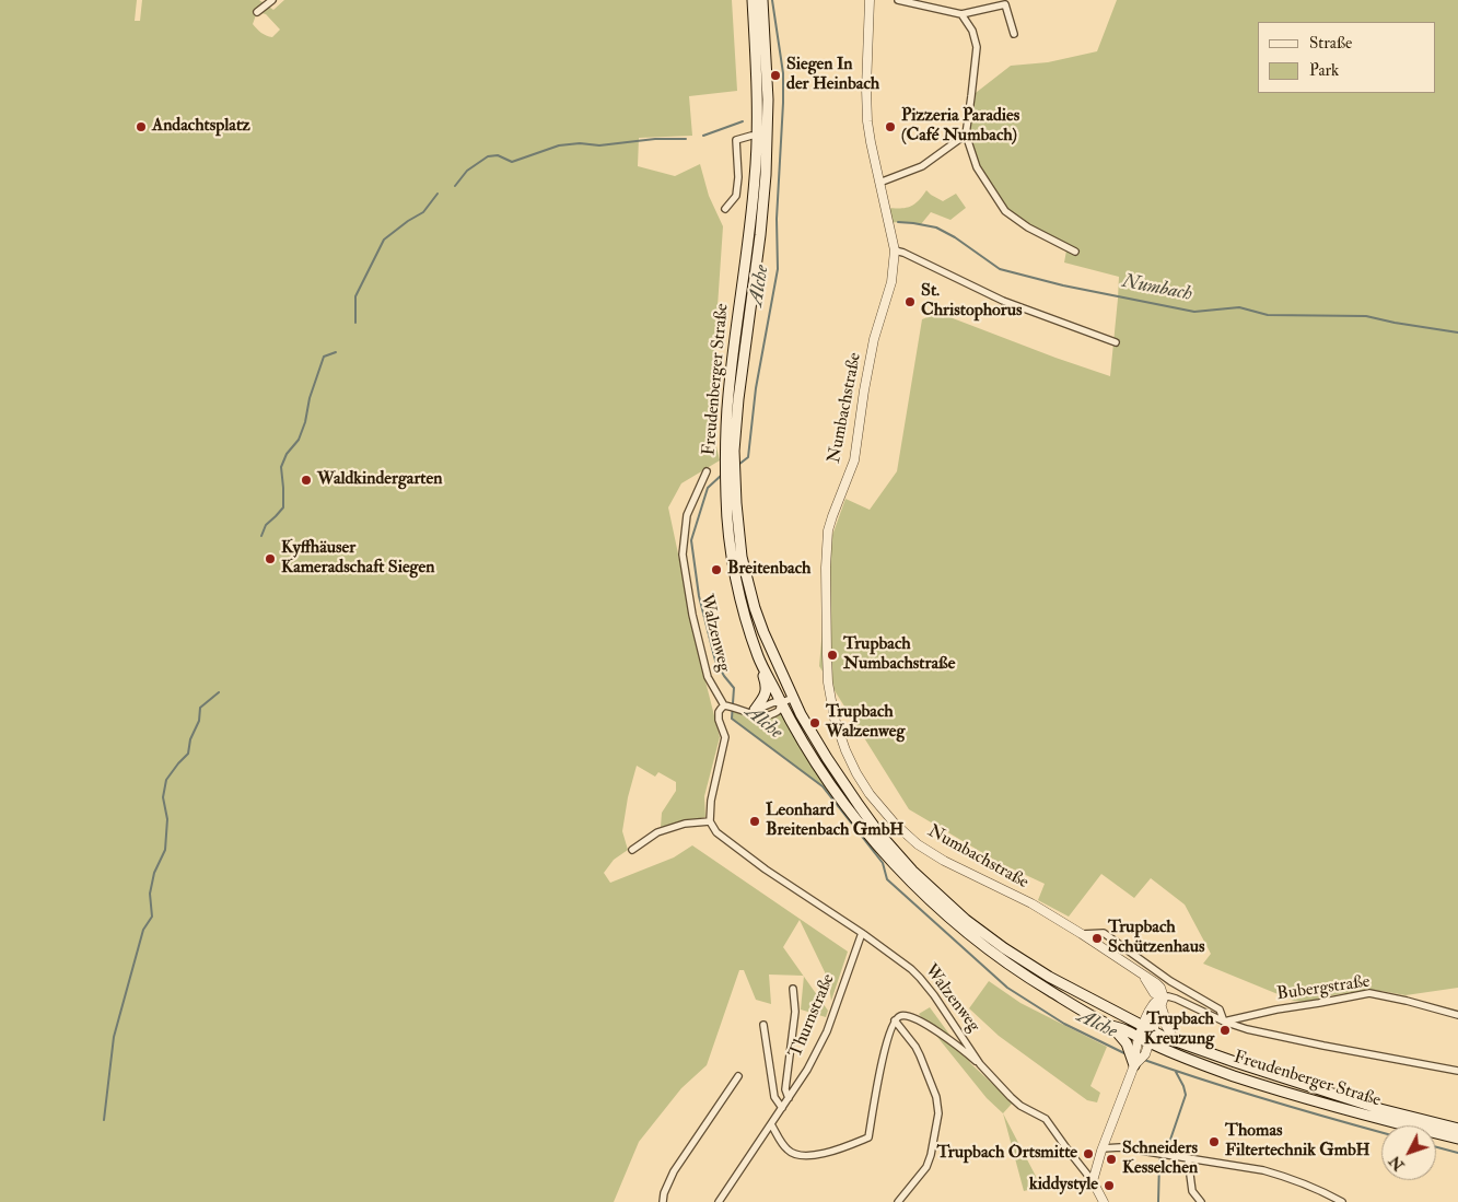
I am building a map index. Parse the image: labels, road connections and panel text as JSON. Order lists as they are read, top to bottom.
{
  "streets": {
    "main road": ["Freudenberger Straße"],
    "street": [
      "Numbachstraße",
      "Walzenweg",
      "Bubergstraße",
      "Thurnstraße"
    ]
  },
  "crossings": [
    ["Freudenberger Straße", "Numbachstraße"],
    ["Freudenberger Straße", "Bubergstraße"],
    ["Walzenweg", "Thurnstraße"]
  ],
  "water": ["Alche", "Numbach"],
  "places": [
    "Siegen In der Heinbach",
    "Andachtsplatz",
    "Pizzeria Paradies (Café Numbach)",
    "St. Christophorus",
    "Waldkindergarten",
    "Kyffhäuser Kameradschaft Siegen",
    "Breitenbach",
    "Trupbach Numbachstraße",
    "Trupbach Walzenweg",
    "Leonhard Breitenbach GmbH",
    "Trupbach Schützenhaus",
    "Trupbach Kreuzung",
    "Thomas Filtertechnik GmbH",
    "Trupbach Ortsmitte",
    "Schneiders Kesselchen",
    "kiddystyle"
  ],
  "legend": ["Straße", "Park"],
  "north": "bottom left"
}
